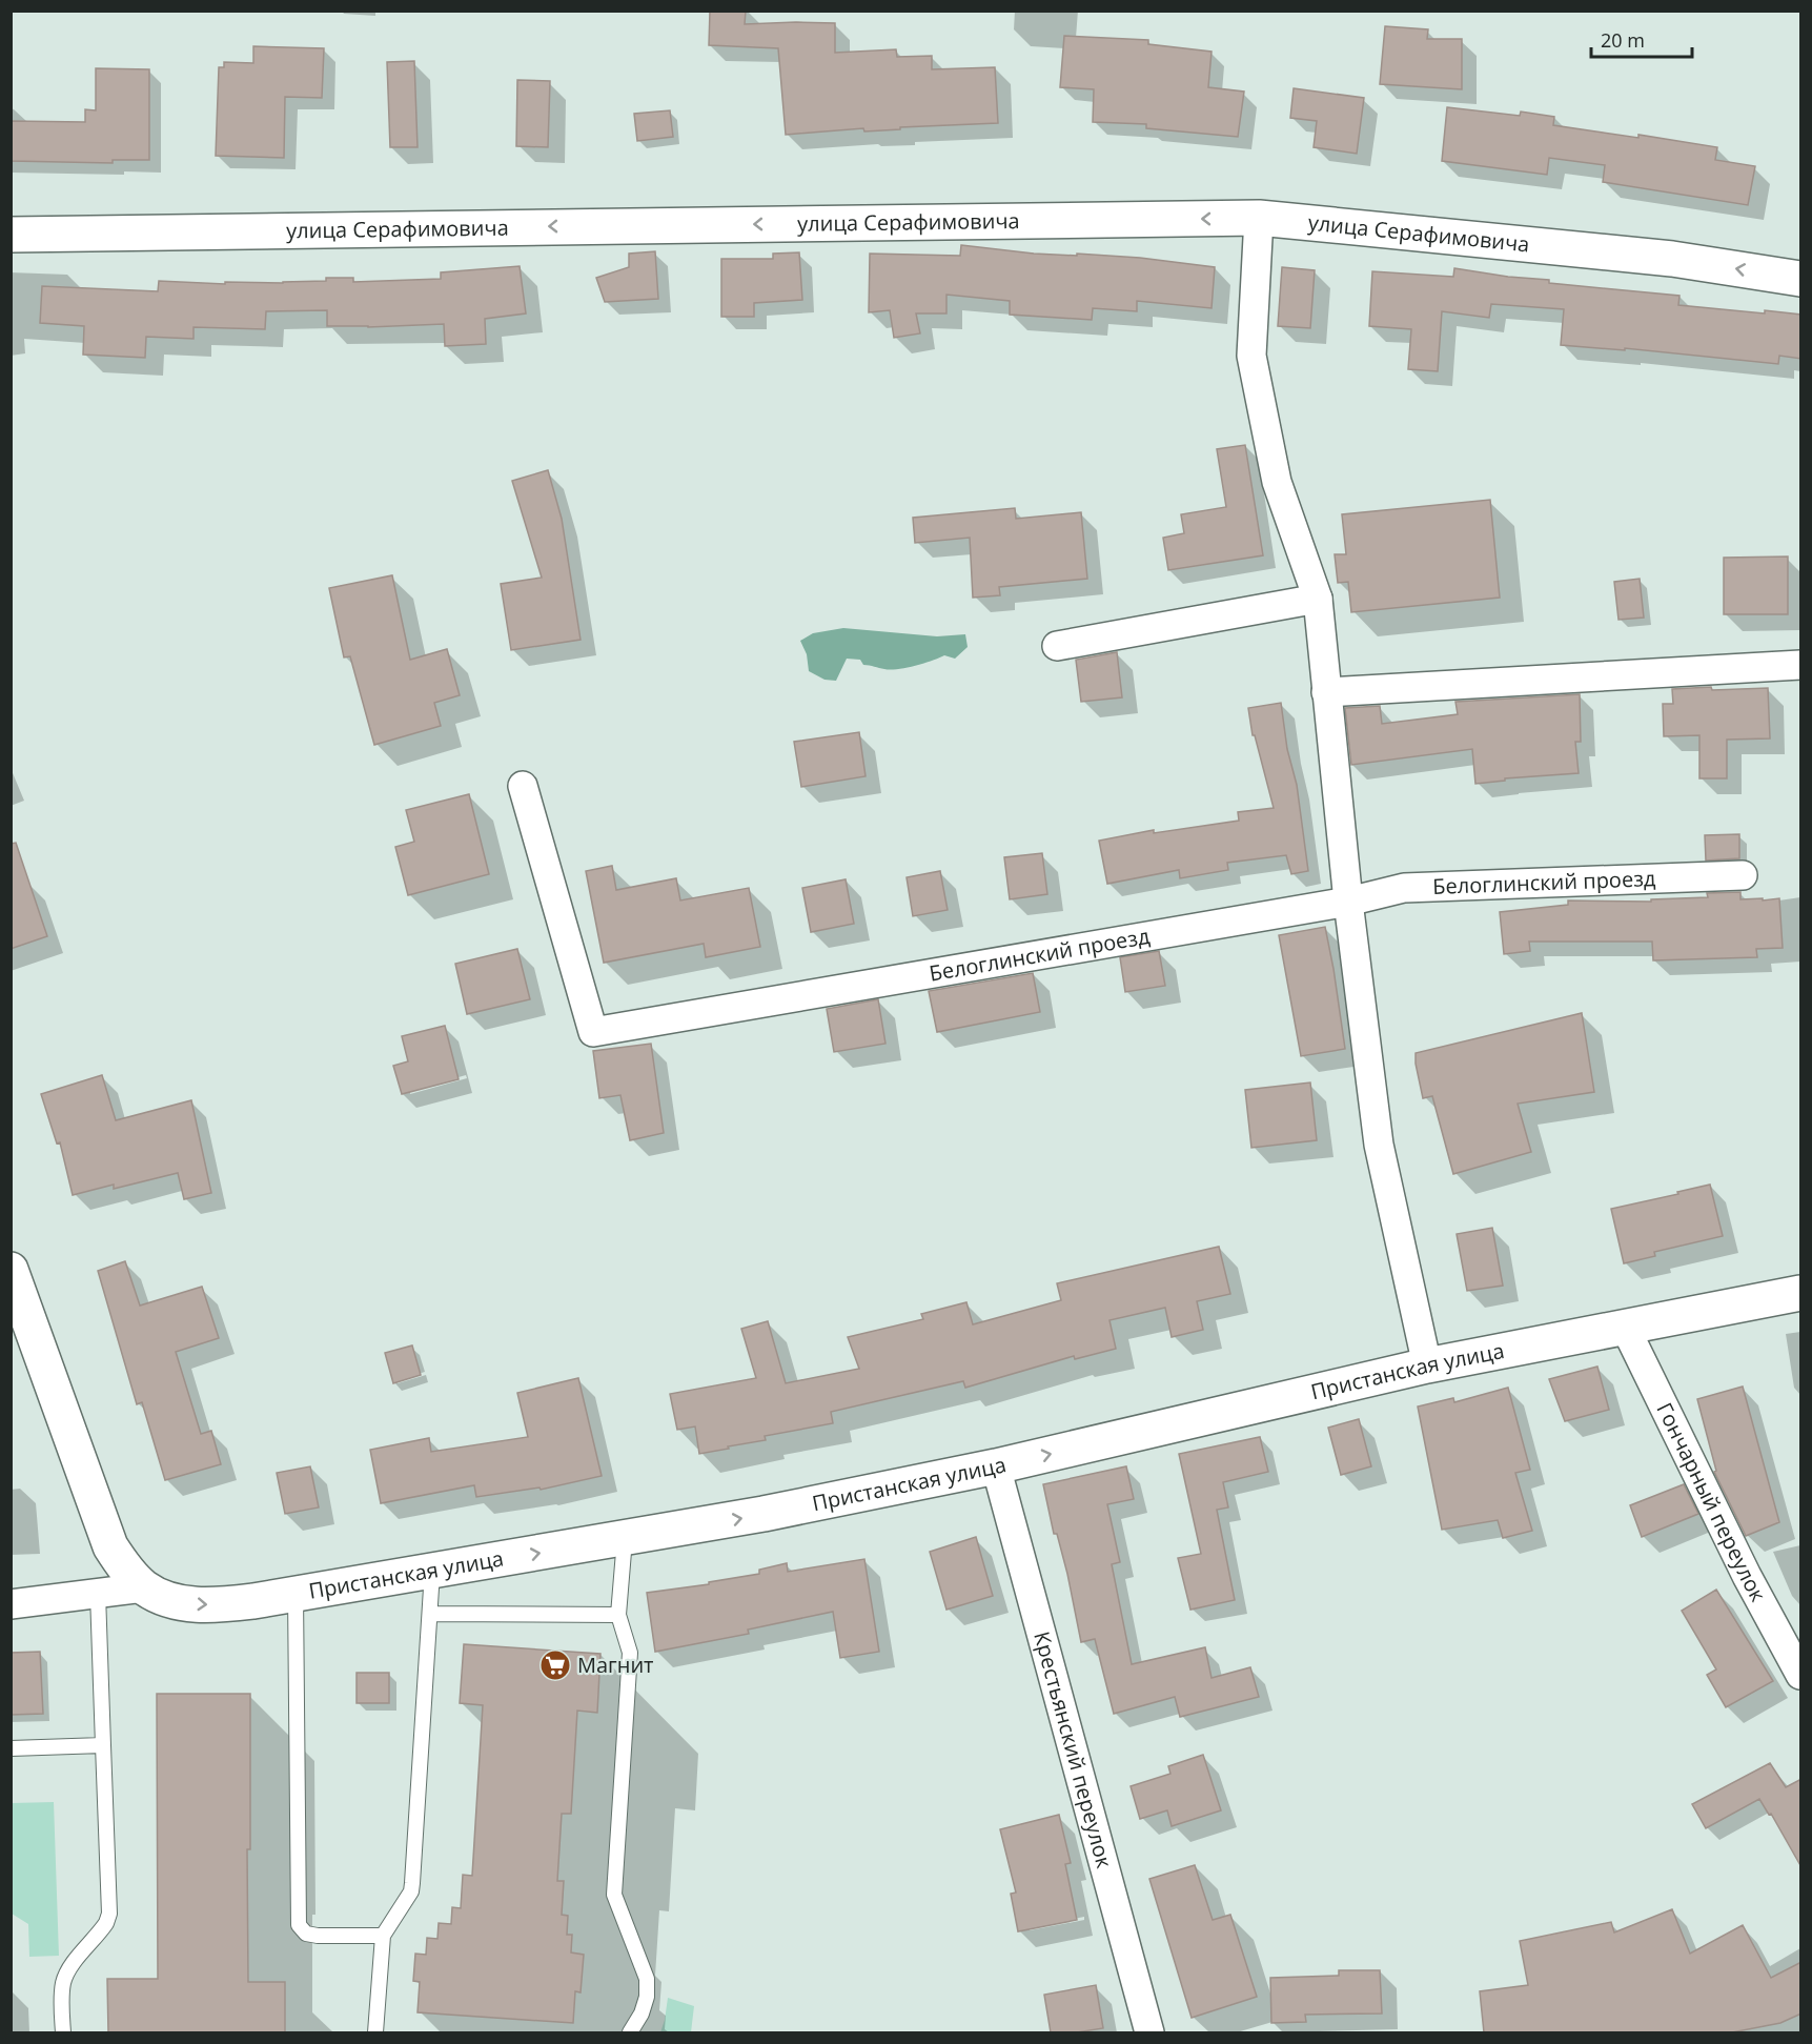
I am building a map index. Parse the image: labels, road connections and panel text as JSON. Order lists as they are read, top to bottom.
{
  "streets": {
    "street": [
      "улица Серафимовича",
      "Белоглинский проезд",
      "Пристанская улица",
      "Гончарный переулок",
      "Крестьянский переулок"
    ]
  },
  "crossings": [
    ["Пристанская улица", "Гончарный переулок"],
    ["Пристанская улица", "Крестьянский переулок"]
  ],
  "one_way": ["улица Серафимовича", "Пристанская улица"],
  "places": {
    "supermarket": ["Магнит"]
  },
  "scale_bar": "20 m"
}
